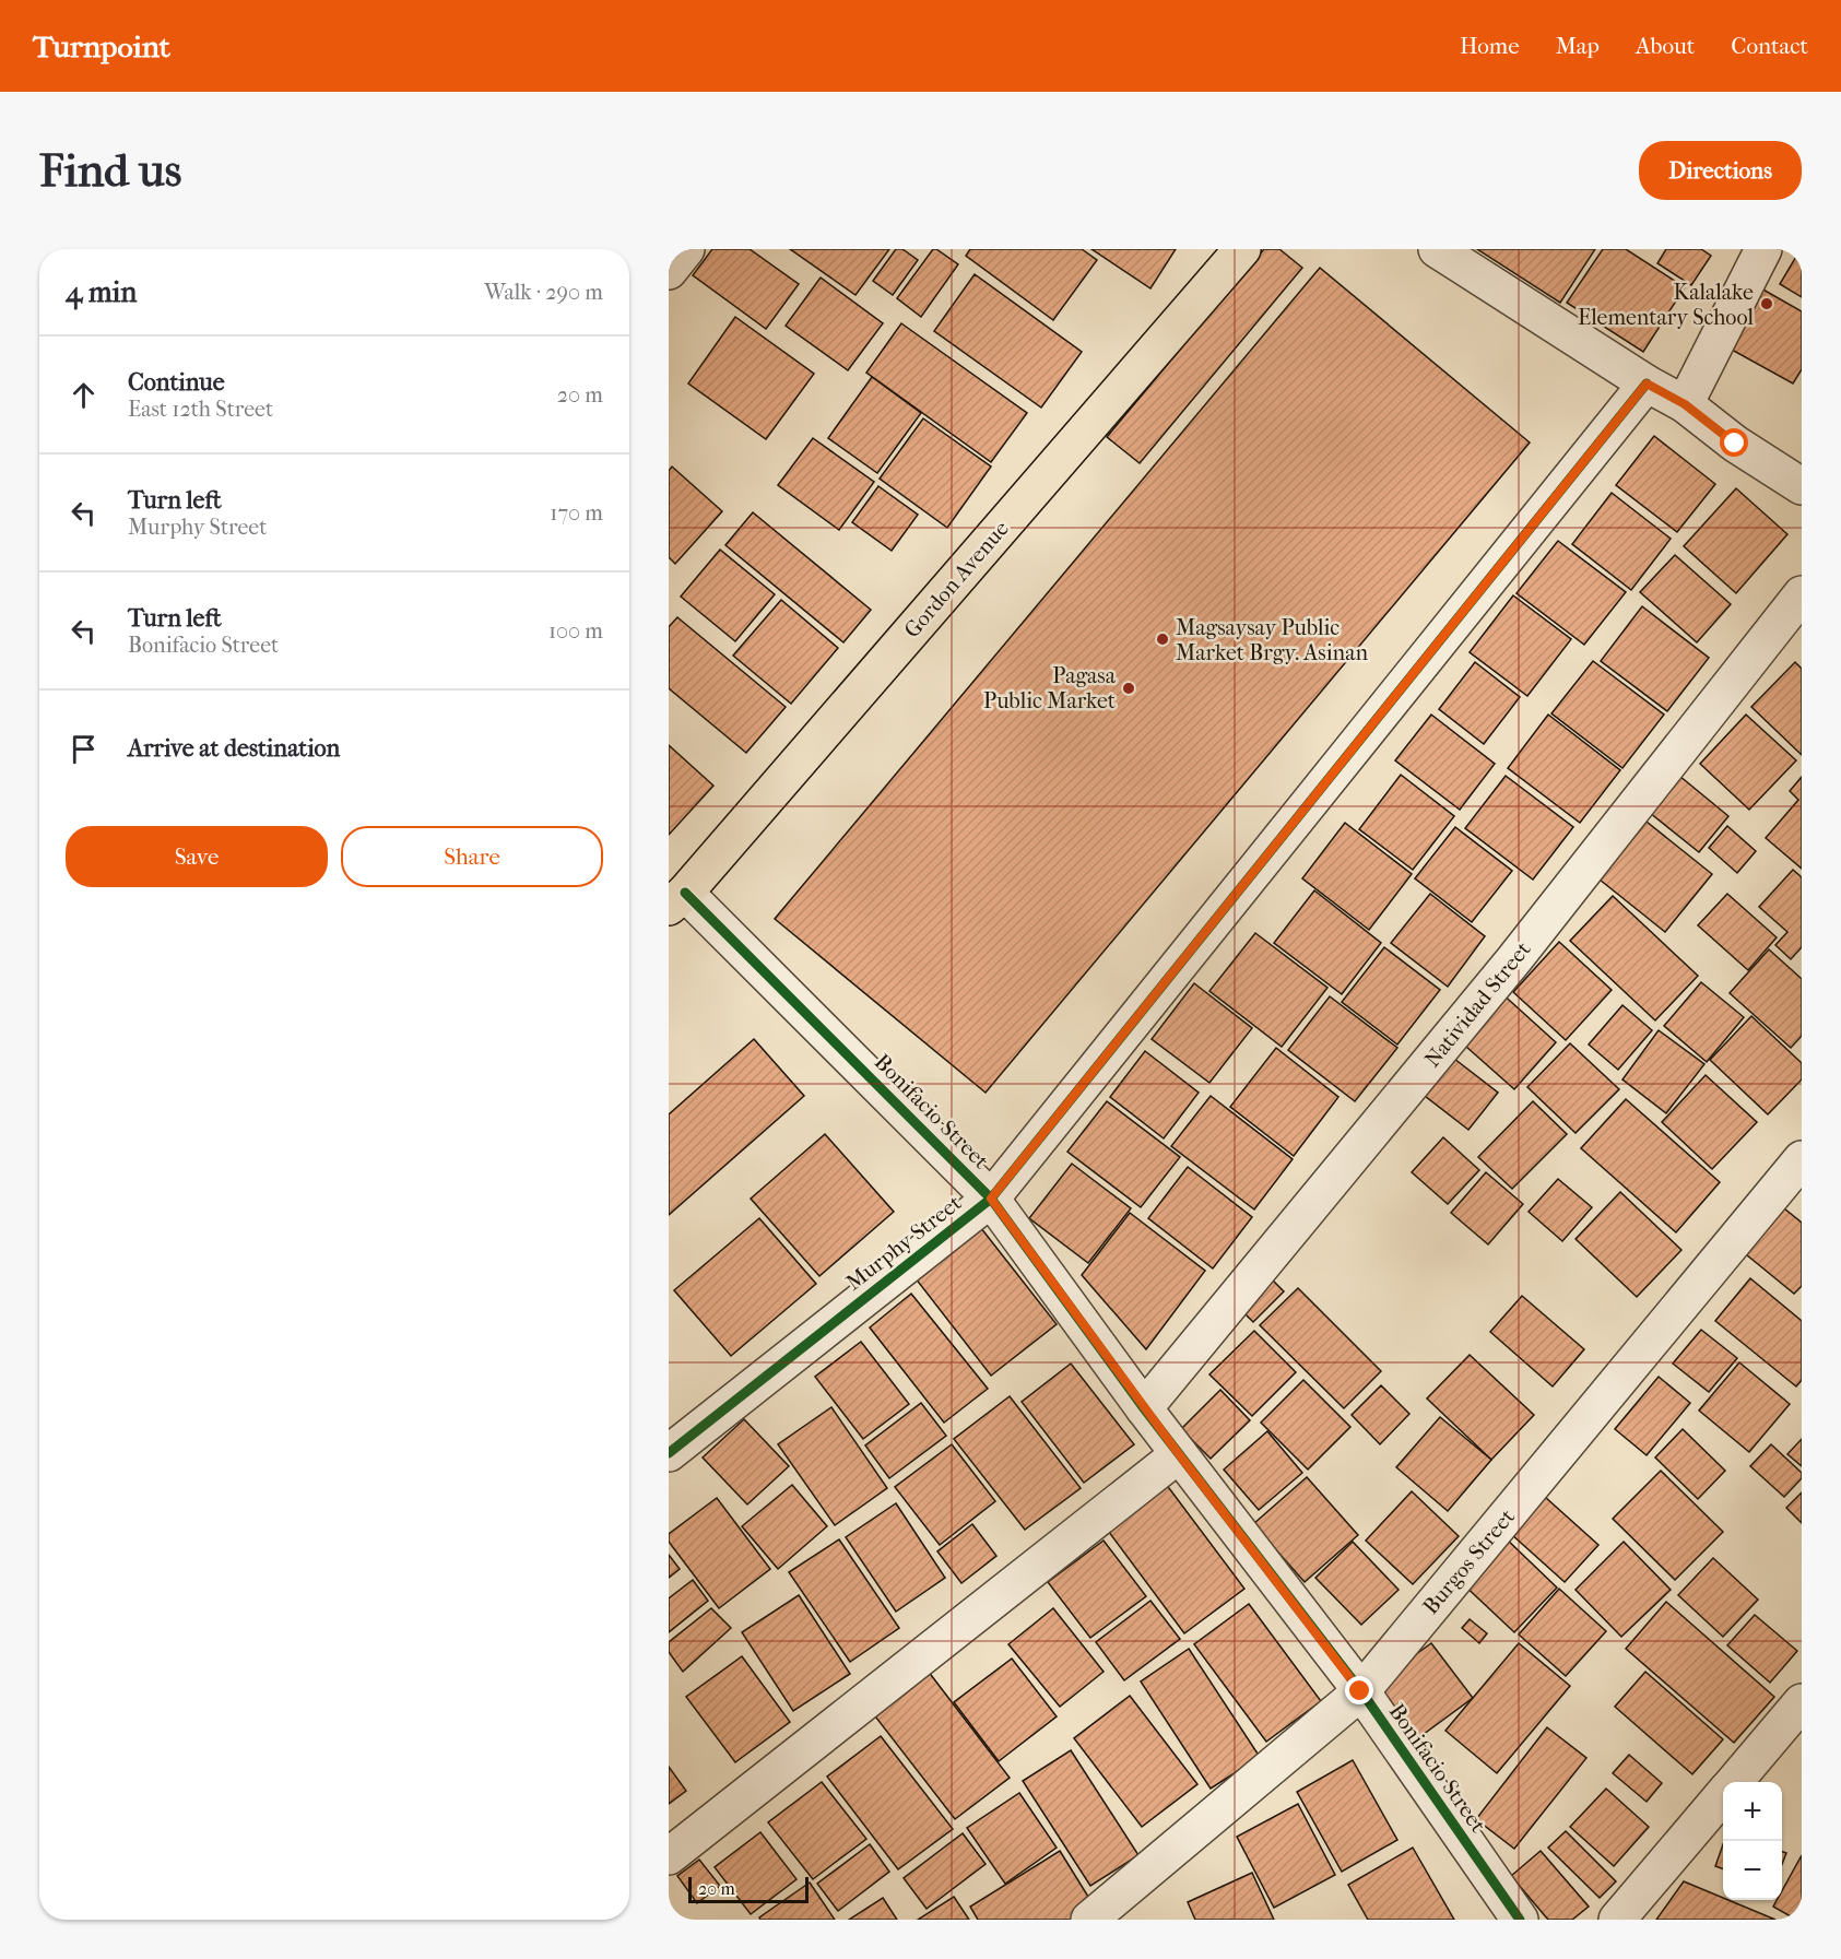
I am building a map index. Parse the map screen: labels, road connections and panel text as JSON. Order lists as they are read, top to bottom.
{
  "streets": {
    "main road": ["Gordon Avenue"],
    "street": [
      "Natividad Street",
      "Bonifacio Street",
      "Murphy Street",
      "Burgos Street"
    ]
  },
  "crossings": [
    ["Gordon Avenue", "Bonifacio Street"],
    ["Natividad Street", "Bonifacio Street"],
    ["Bonifacio Street", "Murphy Street"],
    ["Bonifacio Street", "Burgos Street"]
  ],
  "places": ["Kalalake Elementary School", "Magsaysay Public Market Brgy. Asinan", "Pagasa Public Market"],
  "scale_bar": "20 m",
  "page": {
    "header": "Turnpoint",
    "nav": [
      "Home",
      "Map",
      "About",
      "Contact"
    ],
    "buttons": [
      "Directions",
      ["Save", "Share"]
    ],
    "title": "Find us",
    "heading": ["4 min", "Walk · 290 m"],
    "list": [
      ["Continue", "East 12th Street", "20 m"],
      ["Turn left", "Murphy Street", "170 m"],
      ["Turn left", "Bonifacio Street", "100 m"],
      "Arrive at destination"
    ],
    "map_buttons": ["+", "−"],
    "scale": "20 m"
  }
}
